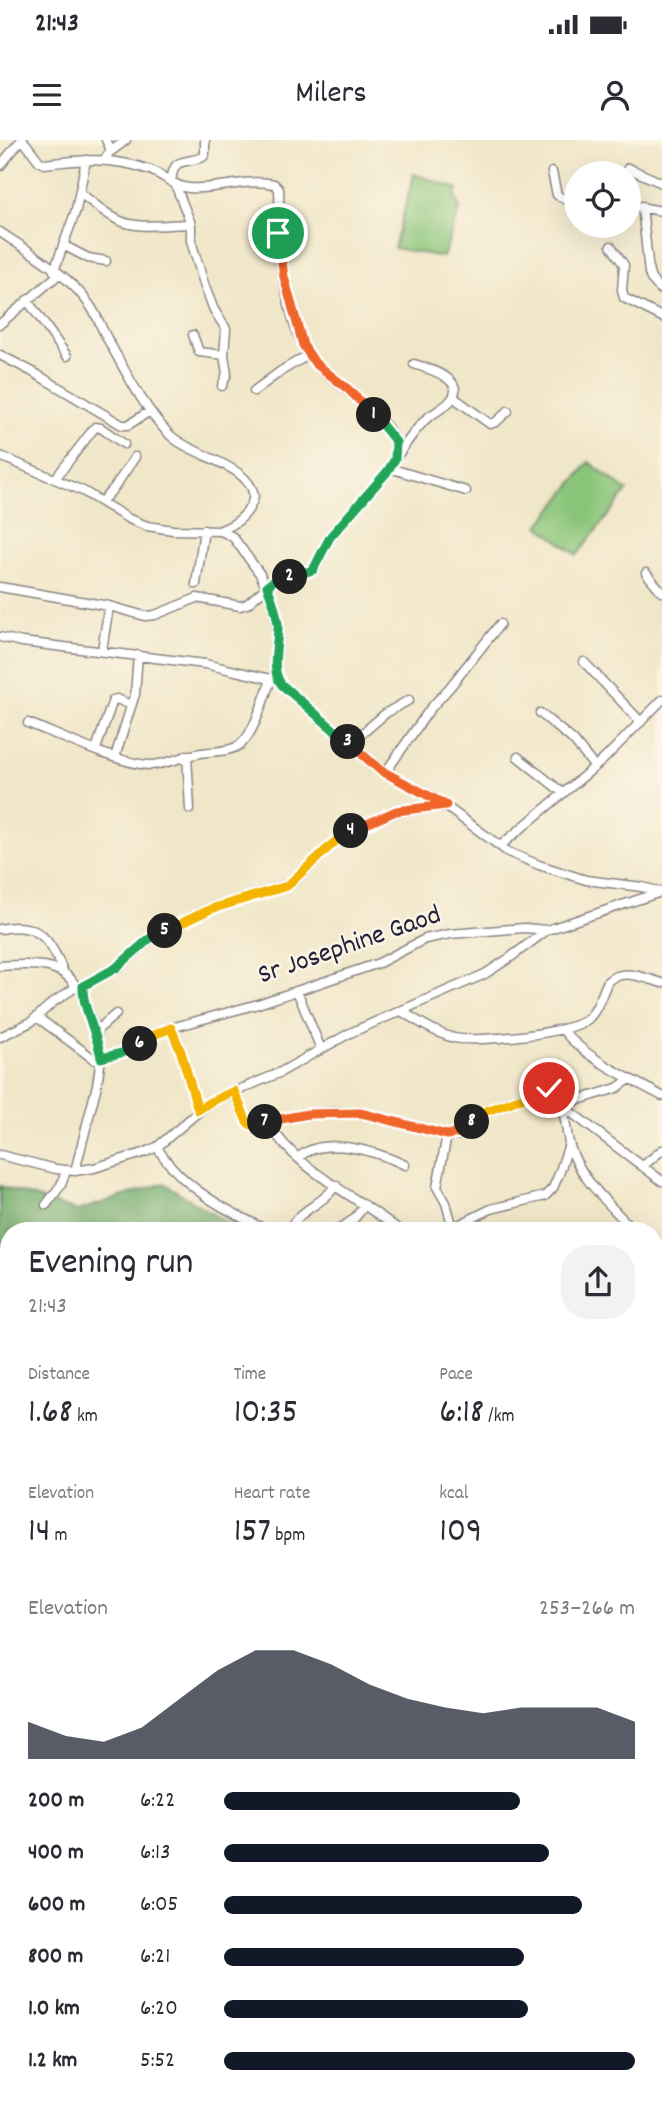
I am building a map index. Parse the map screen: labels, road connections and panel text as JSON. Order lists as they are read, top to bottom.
{
  "streets": {
    "street": ["Sr Josephine Gaod"]
  },
  "page": {
    "status": "21:43",
    "header": "Milers",
    "pins": [
      "1",
      "2",
      "3",
      "4",
      "5",
      "6",
      "7",
      "8"
    ],
    "heading": ["Evening run", "21:43"],
    "stats": [
      ["Distance", "1.68 km"],
      ["Time", "10:35"],
      ["Pace", "6:18 /km"],
      ["Elevation", "14 m"],
      ["Heart rate", "157 bpm"],
      ["kcal", "109"]
    ],
    "chart": ["Elevation", "253–266 m"],
    "list": [
      {
        "name": "200 m",
        "note": "6:22"
      },
      {
        "name": "400 m",
        "note": "6:13"
      },
      {
        "name": "600 m",
        "note": "6:05"
      },
      {
        "name": "800 m",
        "note": "6:21"
      },
      {
        "name": "1.0 km",
        "note": "6:20"
      },
      {
        "name": "1.2 km",
        "note": "5:52"
      }
    ]
  }
}
